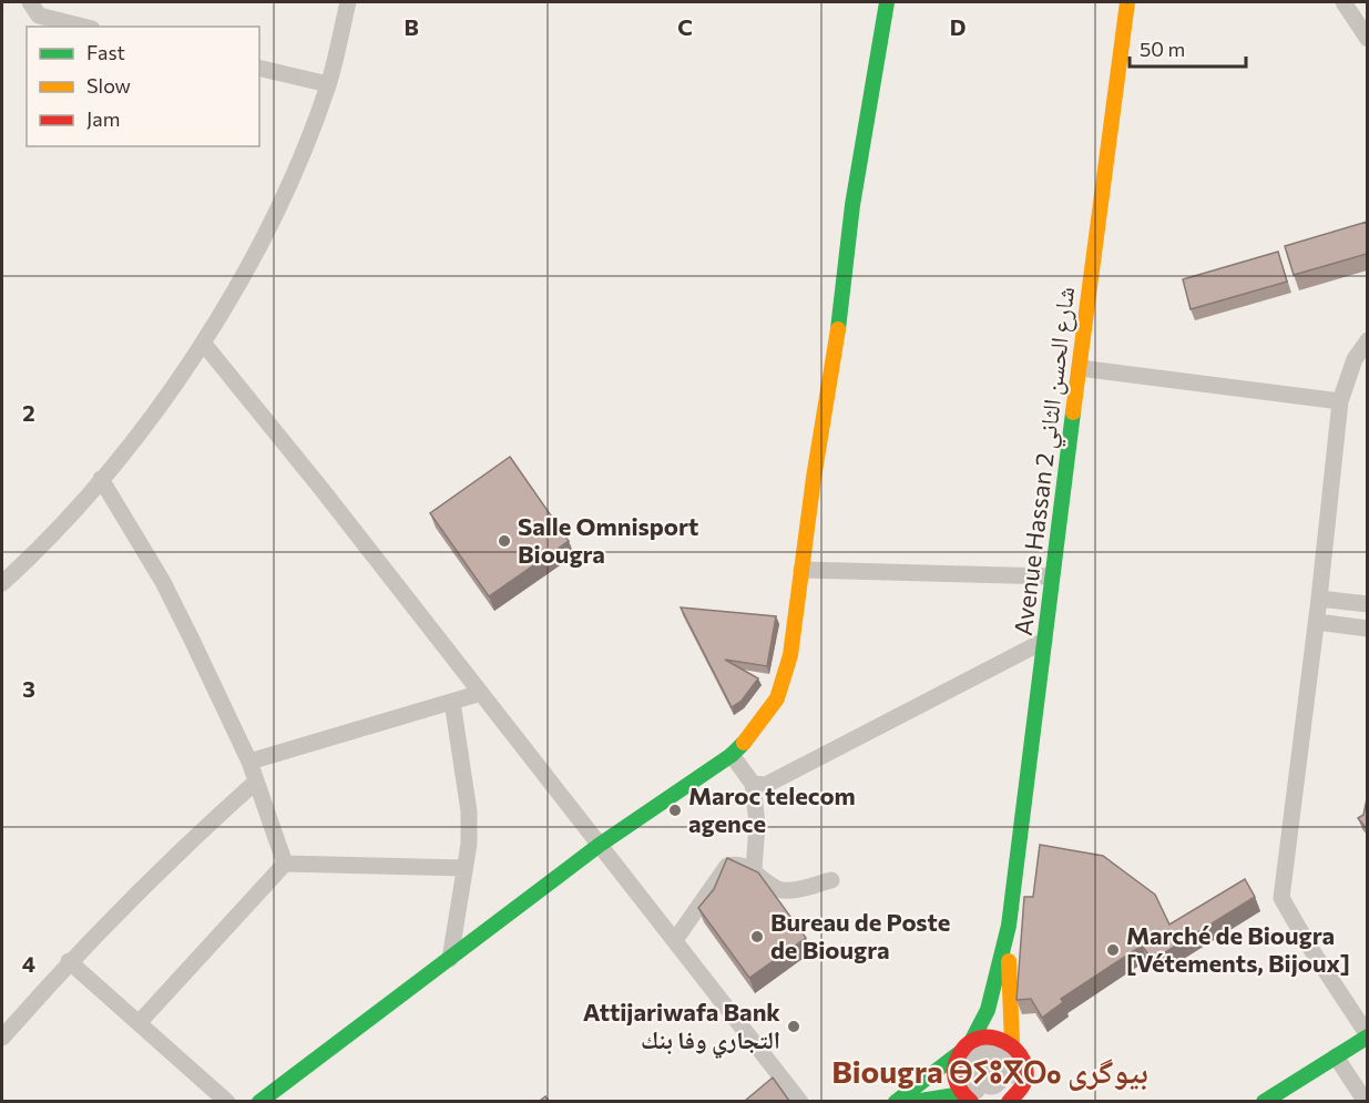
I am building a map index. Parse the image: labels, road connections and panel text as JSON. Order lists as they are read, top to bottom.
{
  "streets": {
    "street": ["Avenue Hassan 2 شارع الحسن الثاني"]
  },
  "districts": ["Biougra ⴱⵢⵓⴳⵔⴰ بيوگرى"],
  "places": [
    "Salle Omnisport Biougra",
    "Maroc telecom agence",
    "Bureau de Poste de Biougra",
    "Marché de Biougra [Vétements, Bijoux]",
    "Attijariwafa Bank التجاري وفا بنك"
  ],
  "legend": ["Fast", "Slow", "Jam"],
  "scale_bar": "50 m",
  "grid": {
    "columns": ["B", "C", "D"],
    "rows": ["2", "3", "4"]
  }
}
